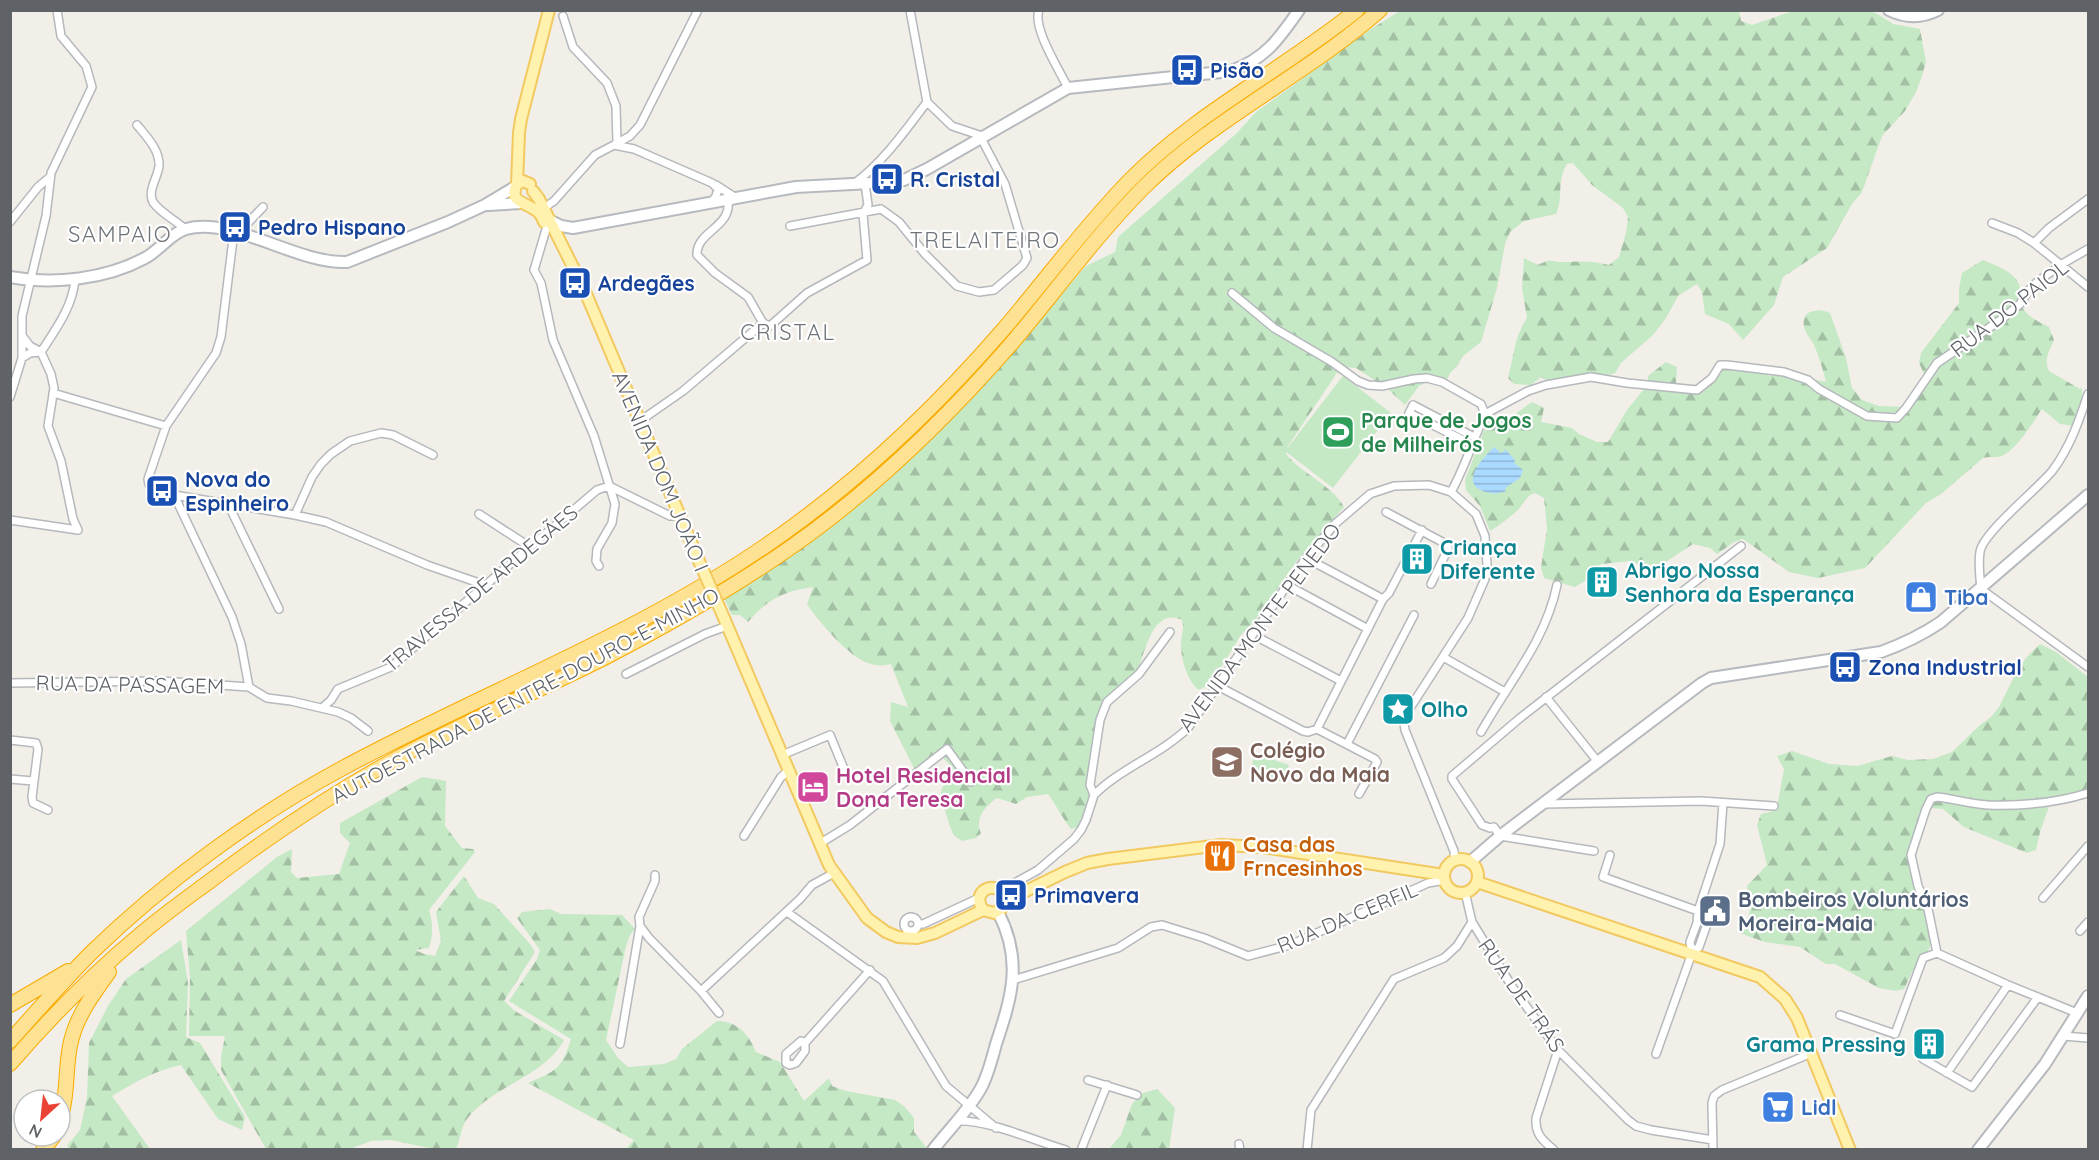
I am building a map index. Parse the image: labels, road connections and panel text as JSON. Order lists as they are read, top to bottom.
{
  "streets": {
    "highway": ["AUTOESTRADA DE ENTRE-DOURO-E-MINHO"],
    "main road": ["AVENIDA DOM JOÃO I"],
    "street": [
      "RUA DO PAIOL",
      "TRAVESSA DE ARDEGÃES",
      "AVENIDA MONTE PENEDO",
      "RUA DA PASSAGEM",
      "RUA DA CERFIL",
      "RUA DE TRÁS"
    ]
  },
  "crossings": [
    ["RUA DA CERFIL", "RUA DE TRÁS"]
  ],
  "districts": ["SAMPAIO", "TRELAITEIRO", "CRISTAL"],
  "places": {
    "bus stop": [
      "Pisão",
      "R. Cristal",
      "Pedro Hispano",
      "Ardegães",
      "Nova do Espinheiro",
      "Zona Industrial",
      "Primavera"
    ],
    "sports": ["Parque de Jogos de Milheirós"],
    "building": ["Criança Diferente", "Abrigo Nossa Senhora da Esperança", "Grama Pressing"],
    "shop": ["Tiba"],
    "place": ["Olho"],
    "school or university": ["Colégio Novo da Maia"],
    "hotel": ["Hotel Residencial Dona Teresa"],
    "restaurant": ["Casa das Frncesinhos"],
    "public building": ["Bombeiros Voluntários Moreira-Maia"],
    "supermarket": ["Lidl"]
  },
  "north": "bottom left"
}
